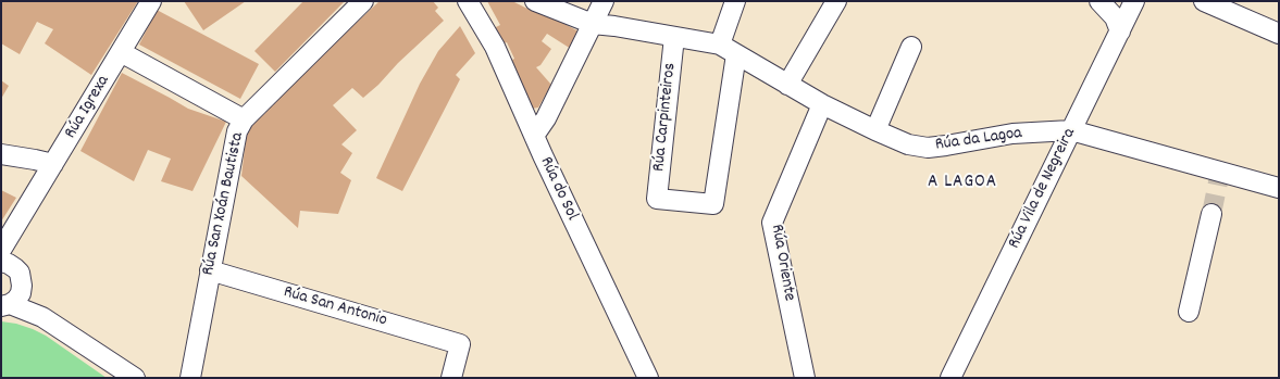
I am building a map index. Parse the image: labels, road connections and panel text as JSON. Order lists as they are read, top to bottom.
{
  "streets": {
    "street": [
      "Rúa Igrexa",
      "Rúa Carpinteiros",
      "Rúa da Lagoa",
      "Rúa do Sol",
      "Rúa Vila de Negreira",
      "Rúa San Xoán Bautista",
      "Rúa Oriente",
      "Rúa San Antonio"
    ]
  },
  "crossings": [
    ["Rúa Carpinteiros", "Rúa da Lagoa"],
    ["Rúa da Lagoa", "Rúa Vila de Negreira"],
    ["Rúa da Lagoa", "Rúa Oriente"],
    ["Rúa San Xoán Bautista", "Rúa San Antonio"]
  ],
  "districts": ["A LAGOA"]
}
